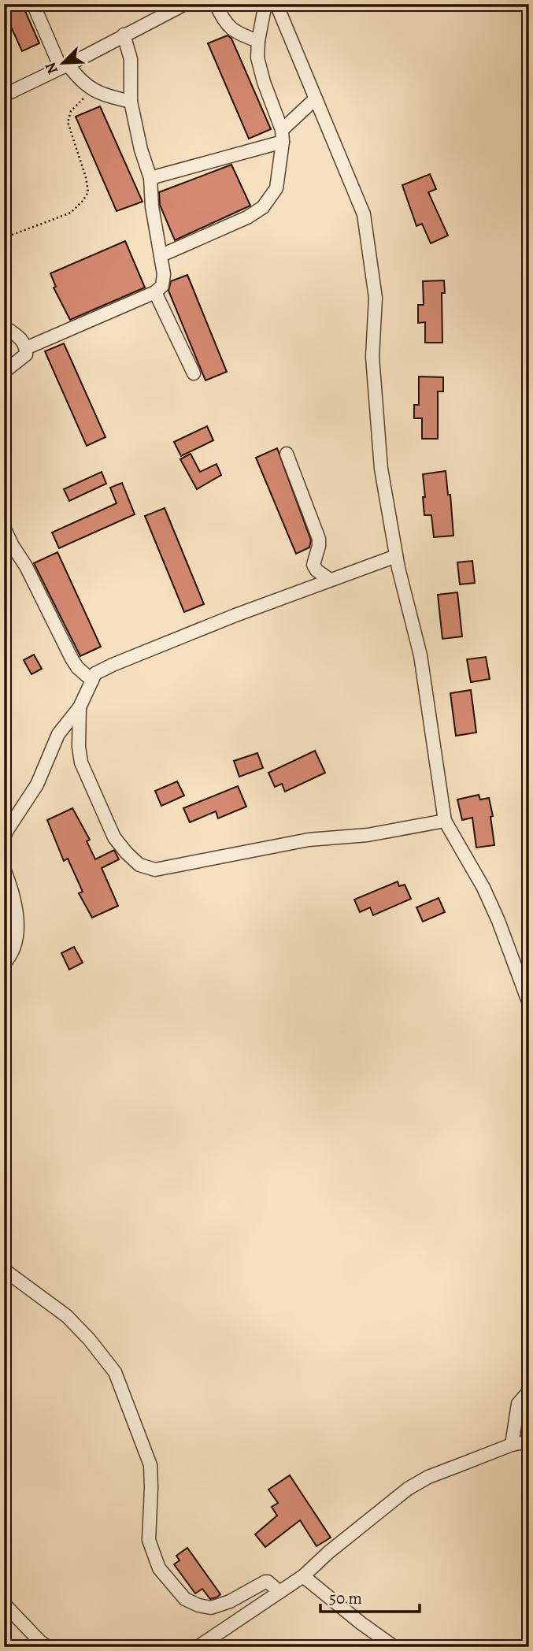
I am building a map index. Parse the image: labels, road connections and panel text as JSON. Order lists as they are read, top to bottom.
{
  "scale_bar": "50 m",
  "north": "bottom left"
}
